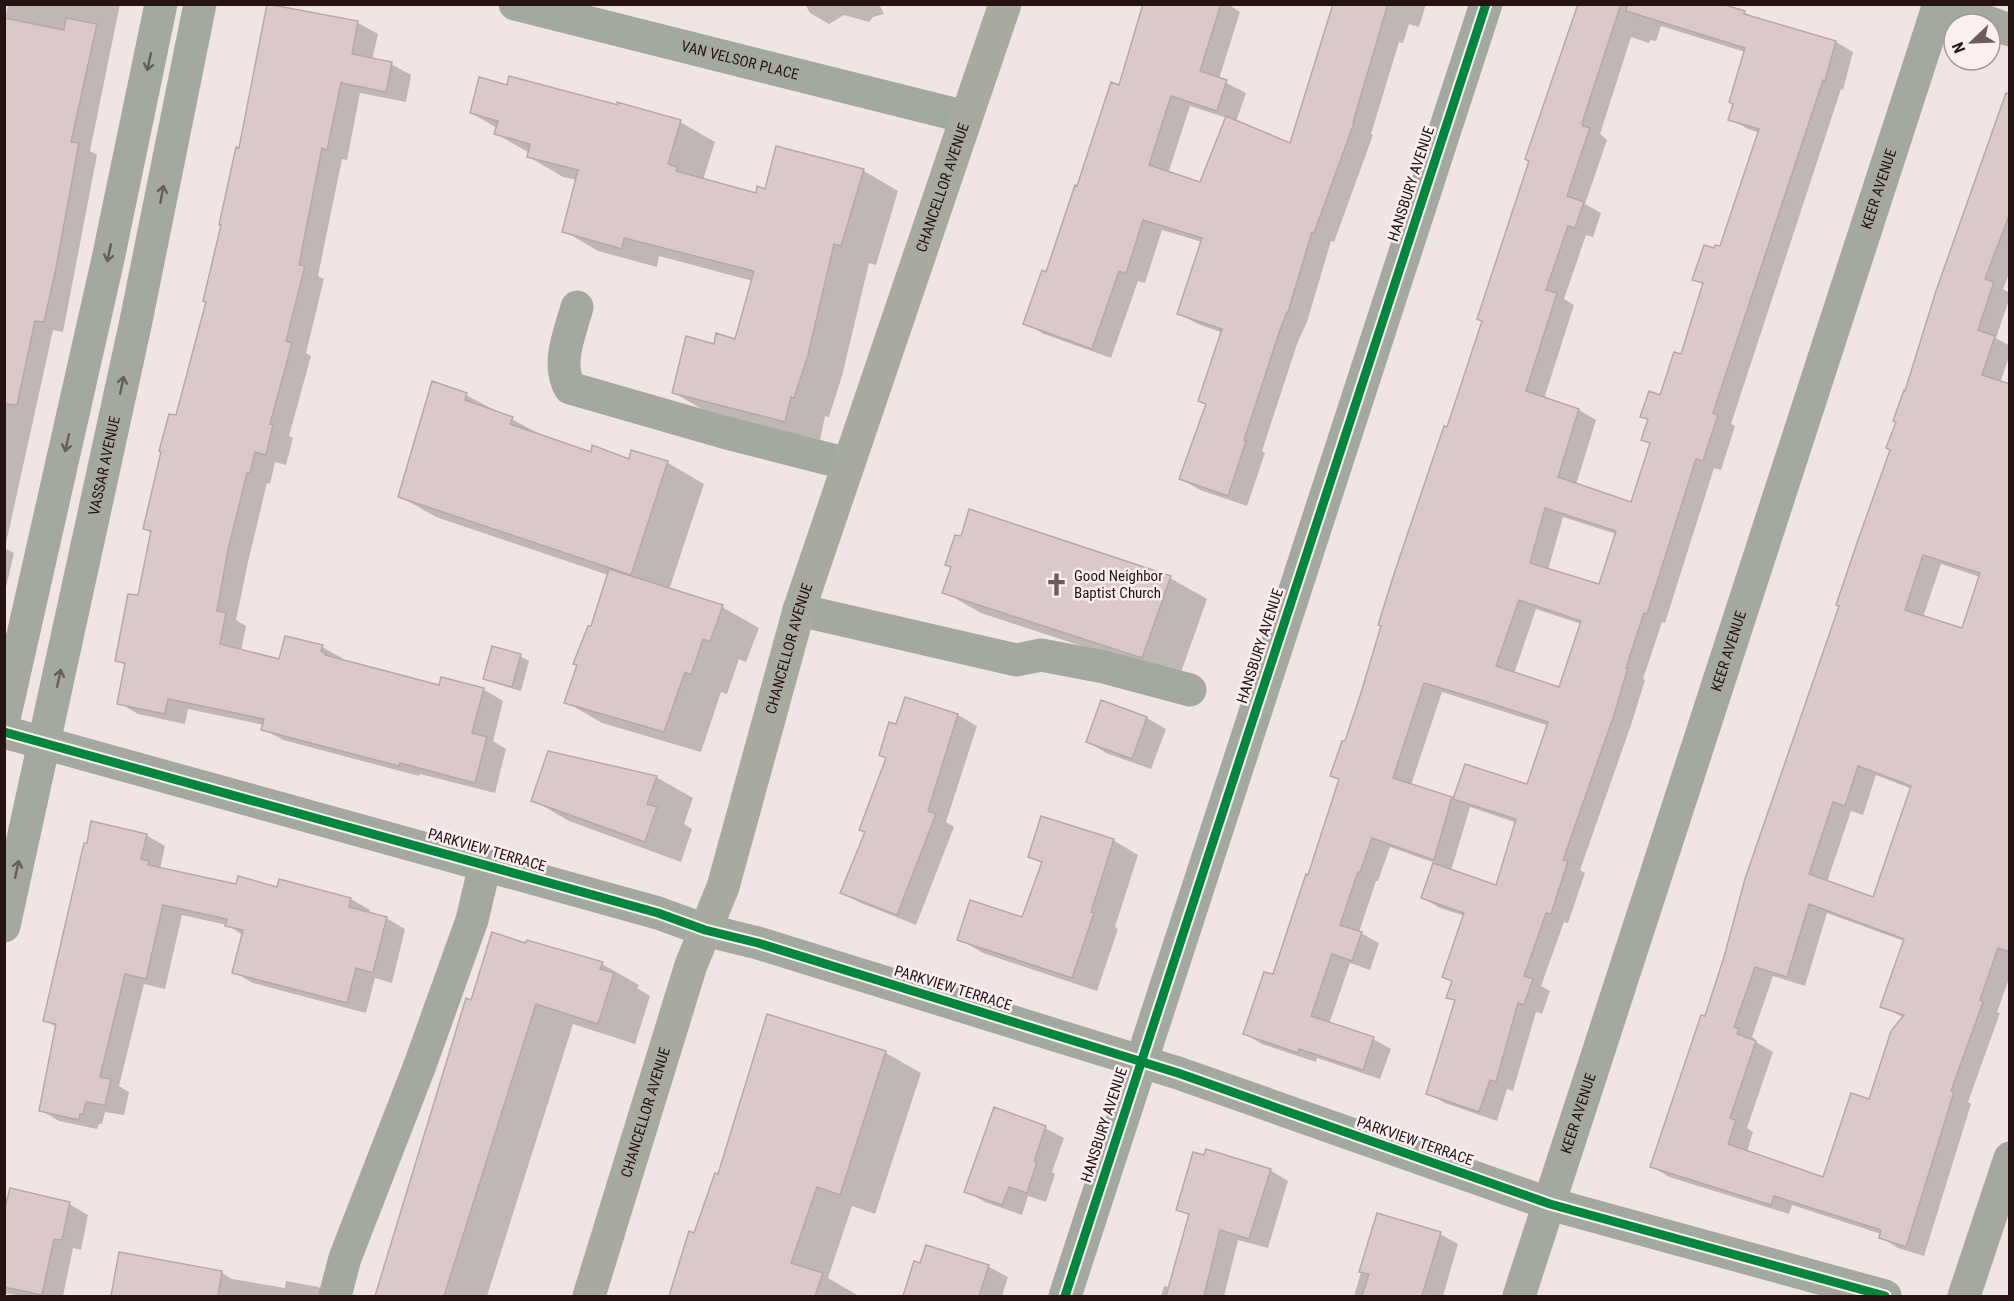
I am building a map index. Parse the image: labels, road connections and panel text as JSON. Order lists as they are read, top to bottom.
{
  "streets": {
    "main road": ["CHANCELLOR AVENUE"],
    "street": [
      "VAN VELSOR PLACE",
      "HANSBURY AVENUE",
      "KEER AVENUE",
      "VASSAR AVENUE",
      "PARKVIEW TERRACE"
    ]
  },
  "crossings": [
    ["VAN VELSOR PLACE", "CHANCELLOR AVENUE"],
    ["HANSBURY AVENUE", "PARKVIEW TERRACE"],
    ["CHANCELLOR AVENUE", "PARKVIEW TERRACE"],
    ["KEER AVENUE", "PARKVIEW TERRACE"],
    ["VASSAR AVENUE", "PARKVIEW TERRACE"]
  ],
  "places": {
    "church": ["Good Neighbor Baptist Church"]
  },
  "north": "bottom left"
}
